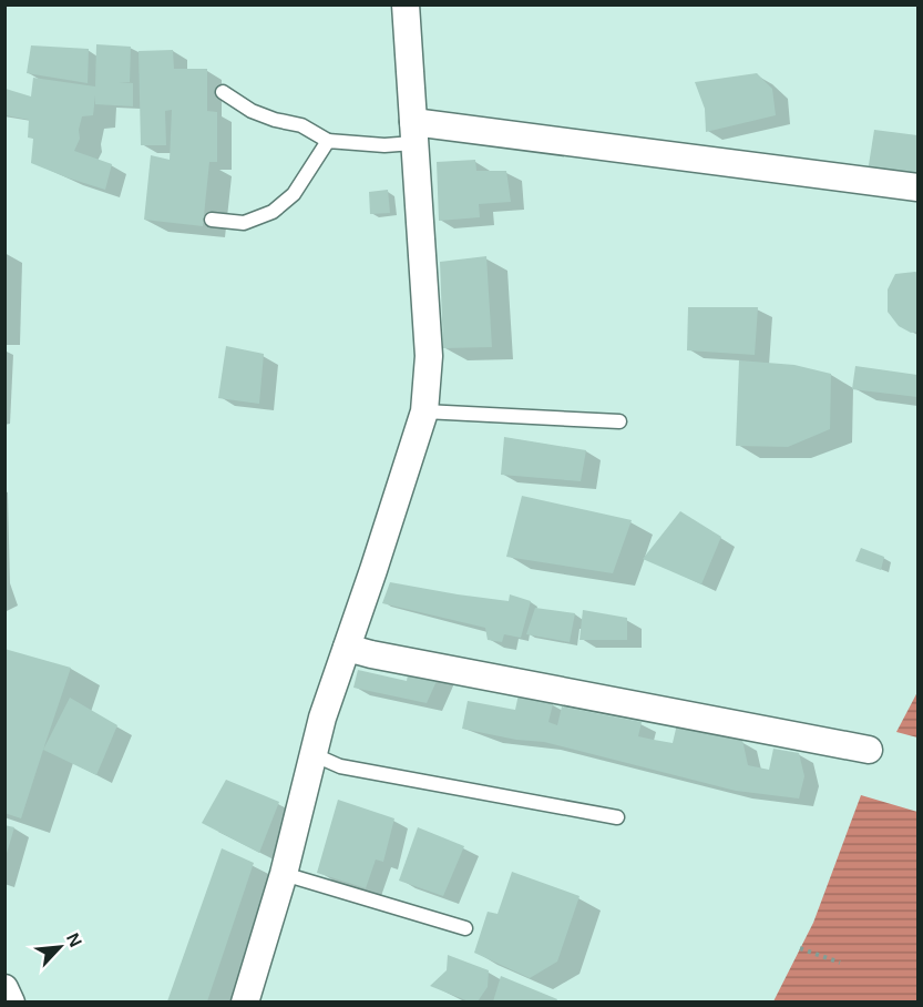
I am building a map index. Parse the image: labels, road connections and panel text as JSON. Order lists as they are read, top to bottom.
{
  "north": "top right"
}
